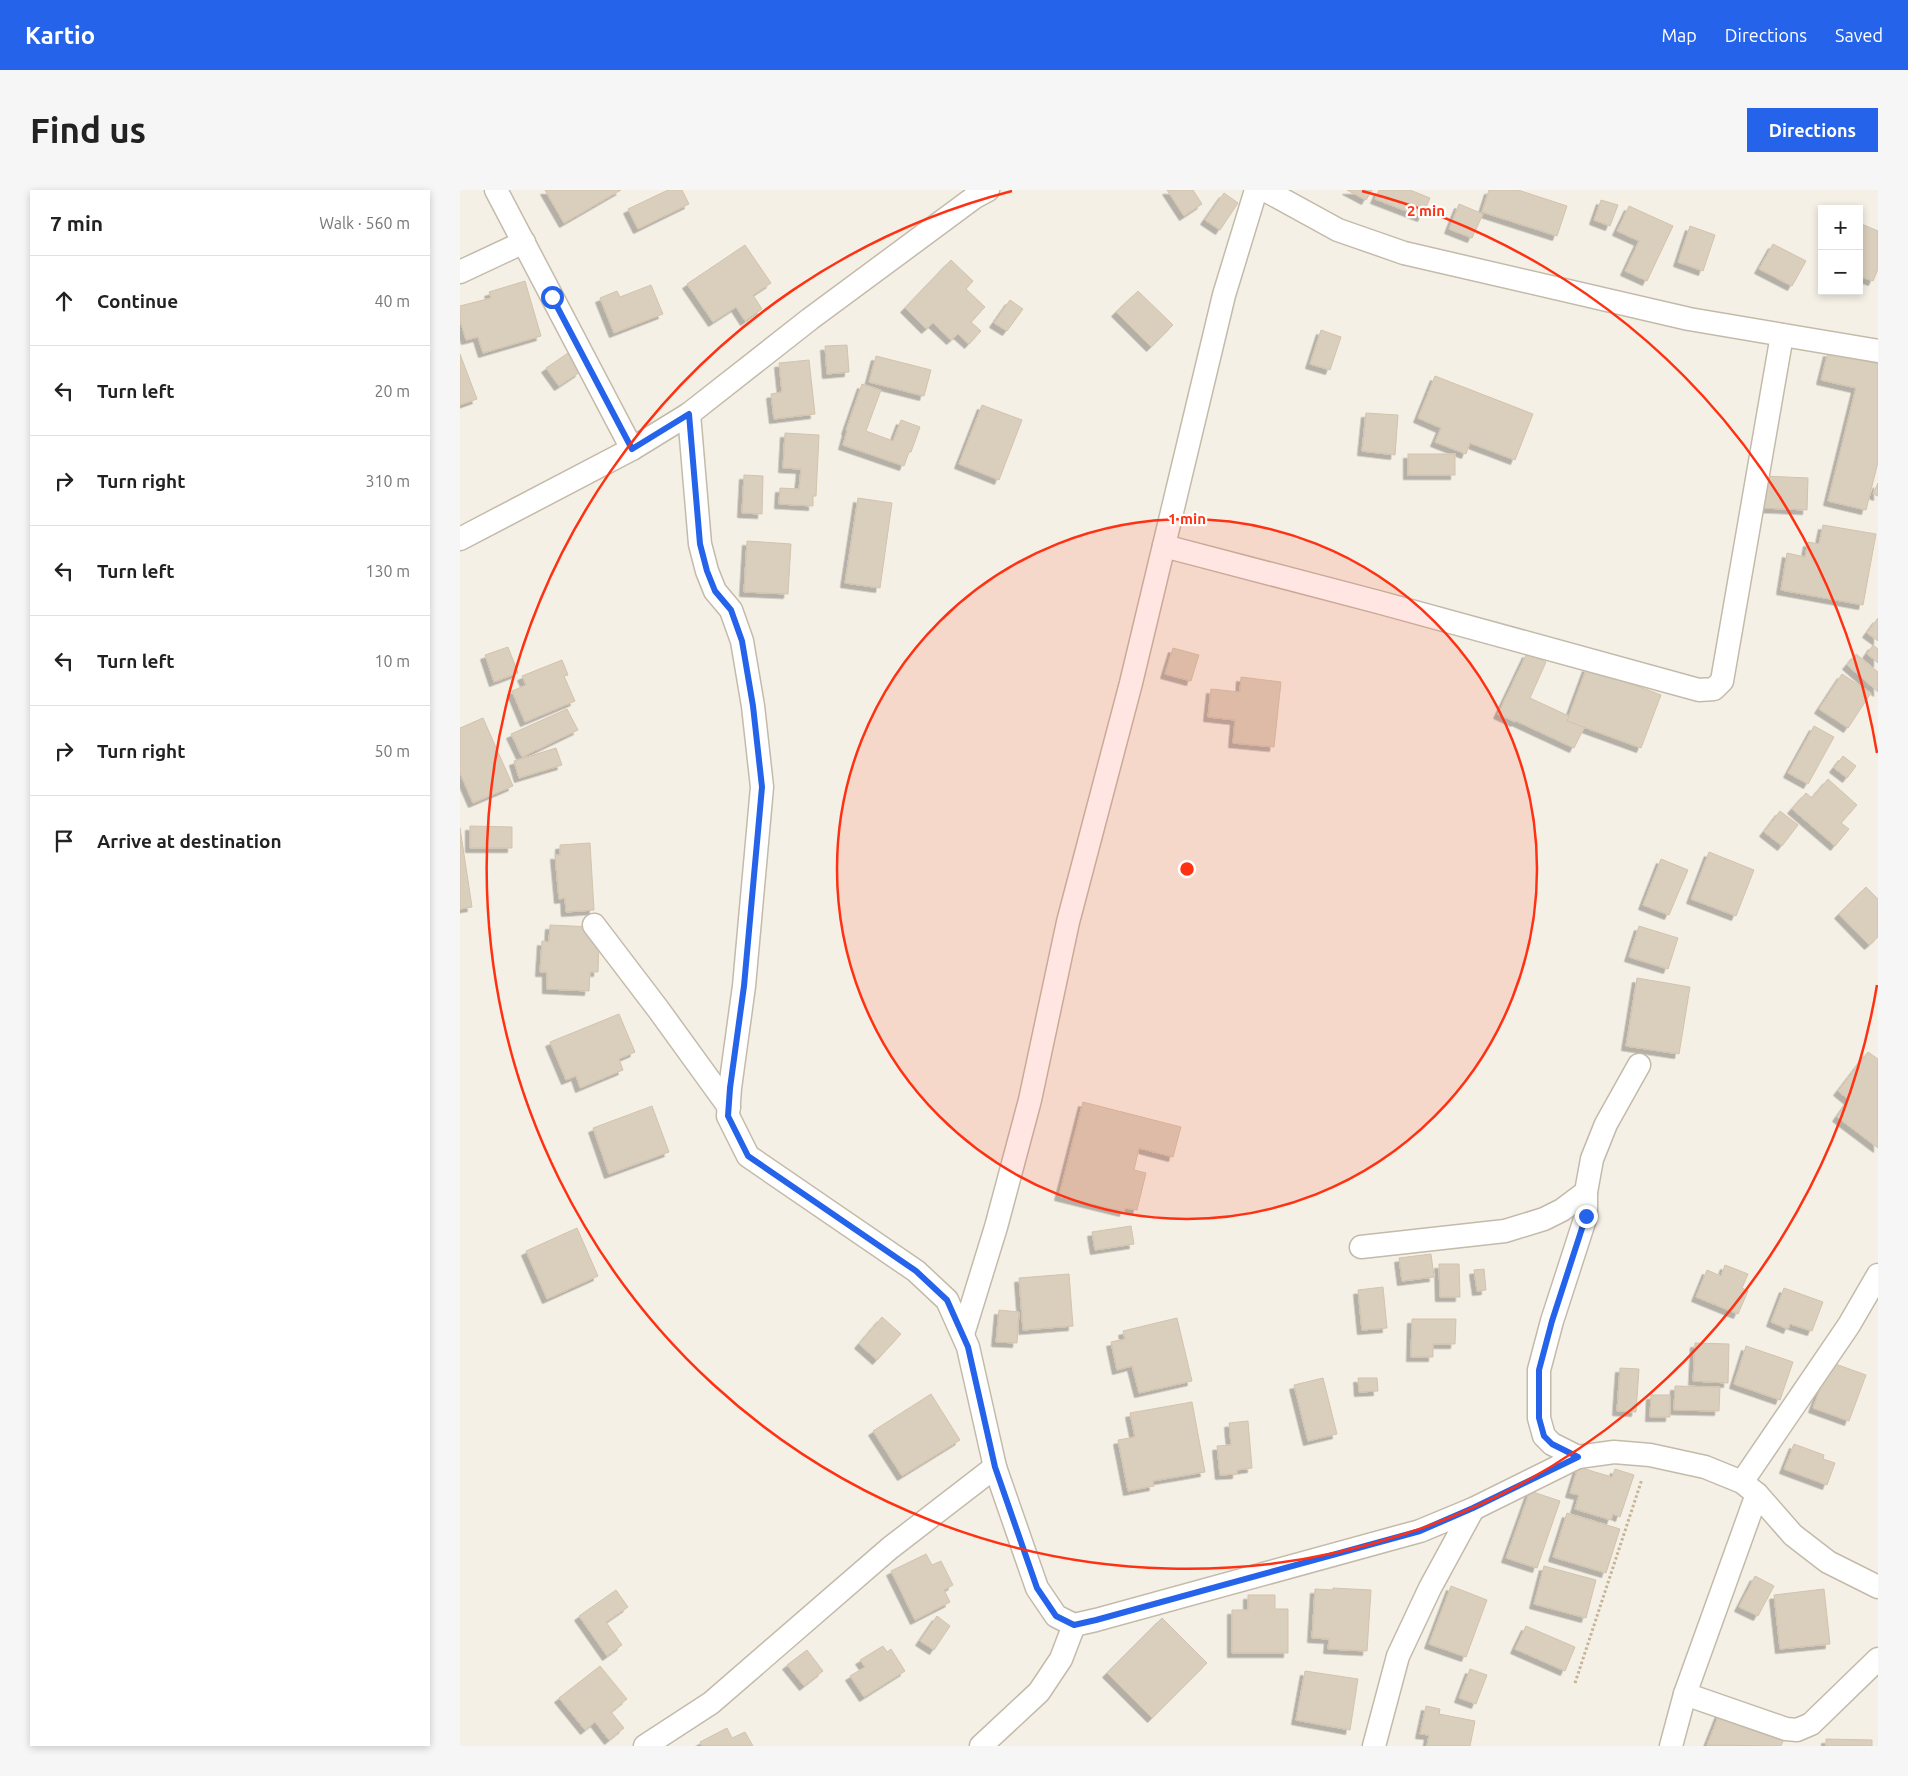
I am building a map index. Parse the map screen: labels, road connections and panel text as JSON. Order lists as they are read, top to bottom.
{
  "page": {
    "header": "Kartio",
    "nav": ["Map", "Directions", "Saved"],
    "buttons": "Directions",
    "title": "Find us",
    "heading": ["7 min", "Walk · 560 m"],
    "map_buttons": ["+", "−"],
    "list": [
      ["Continue", "40 m"],
      ["Turn left", "20 m"],
      ["Turn right", "310 m"],
      ["Turn left", "130 m"],
      ["Turn left", "10 m"],
      ["Turn right", "50 m"],
      "Arrive at destination"
    ]
  },
  "rings": ["2 min", "1 min"]
}
